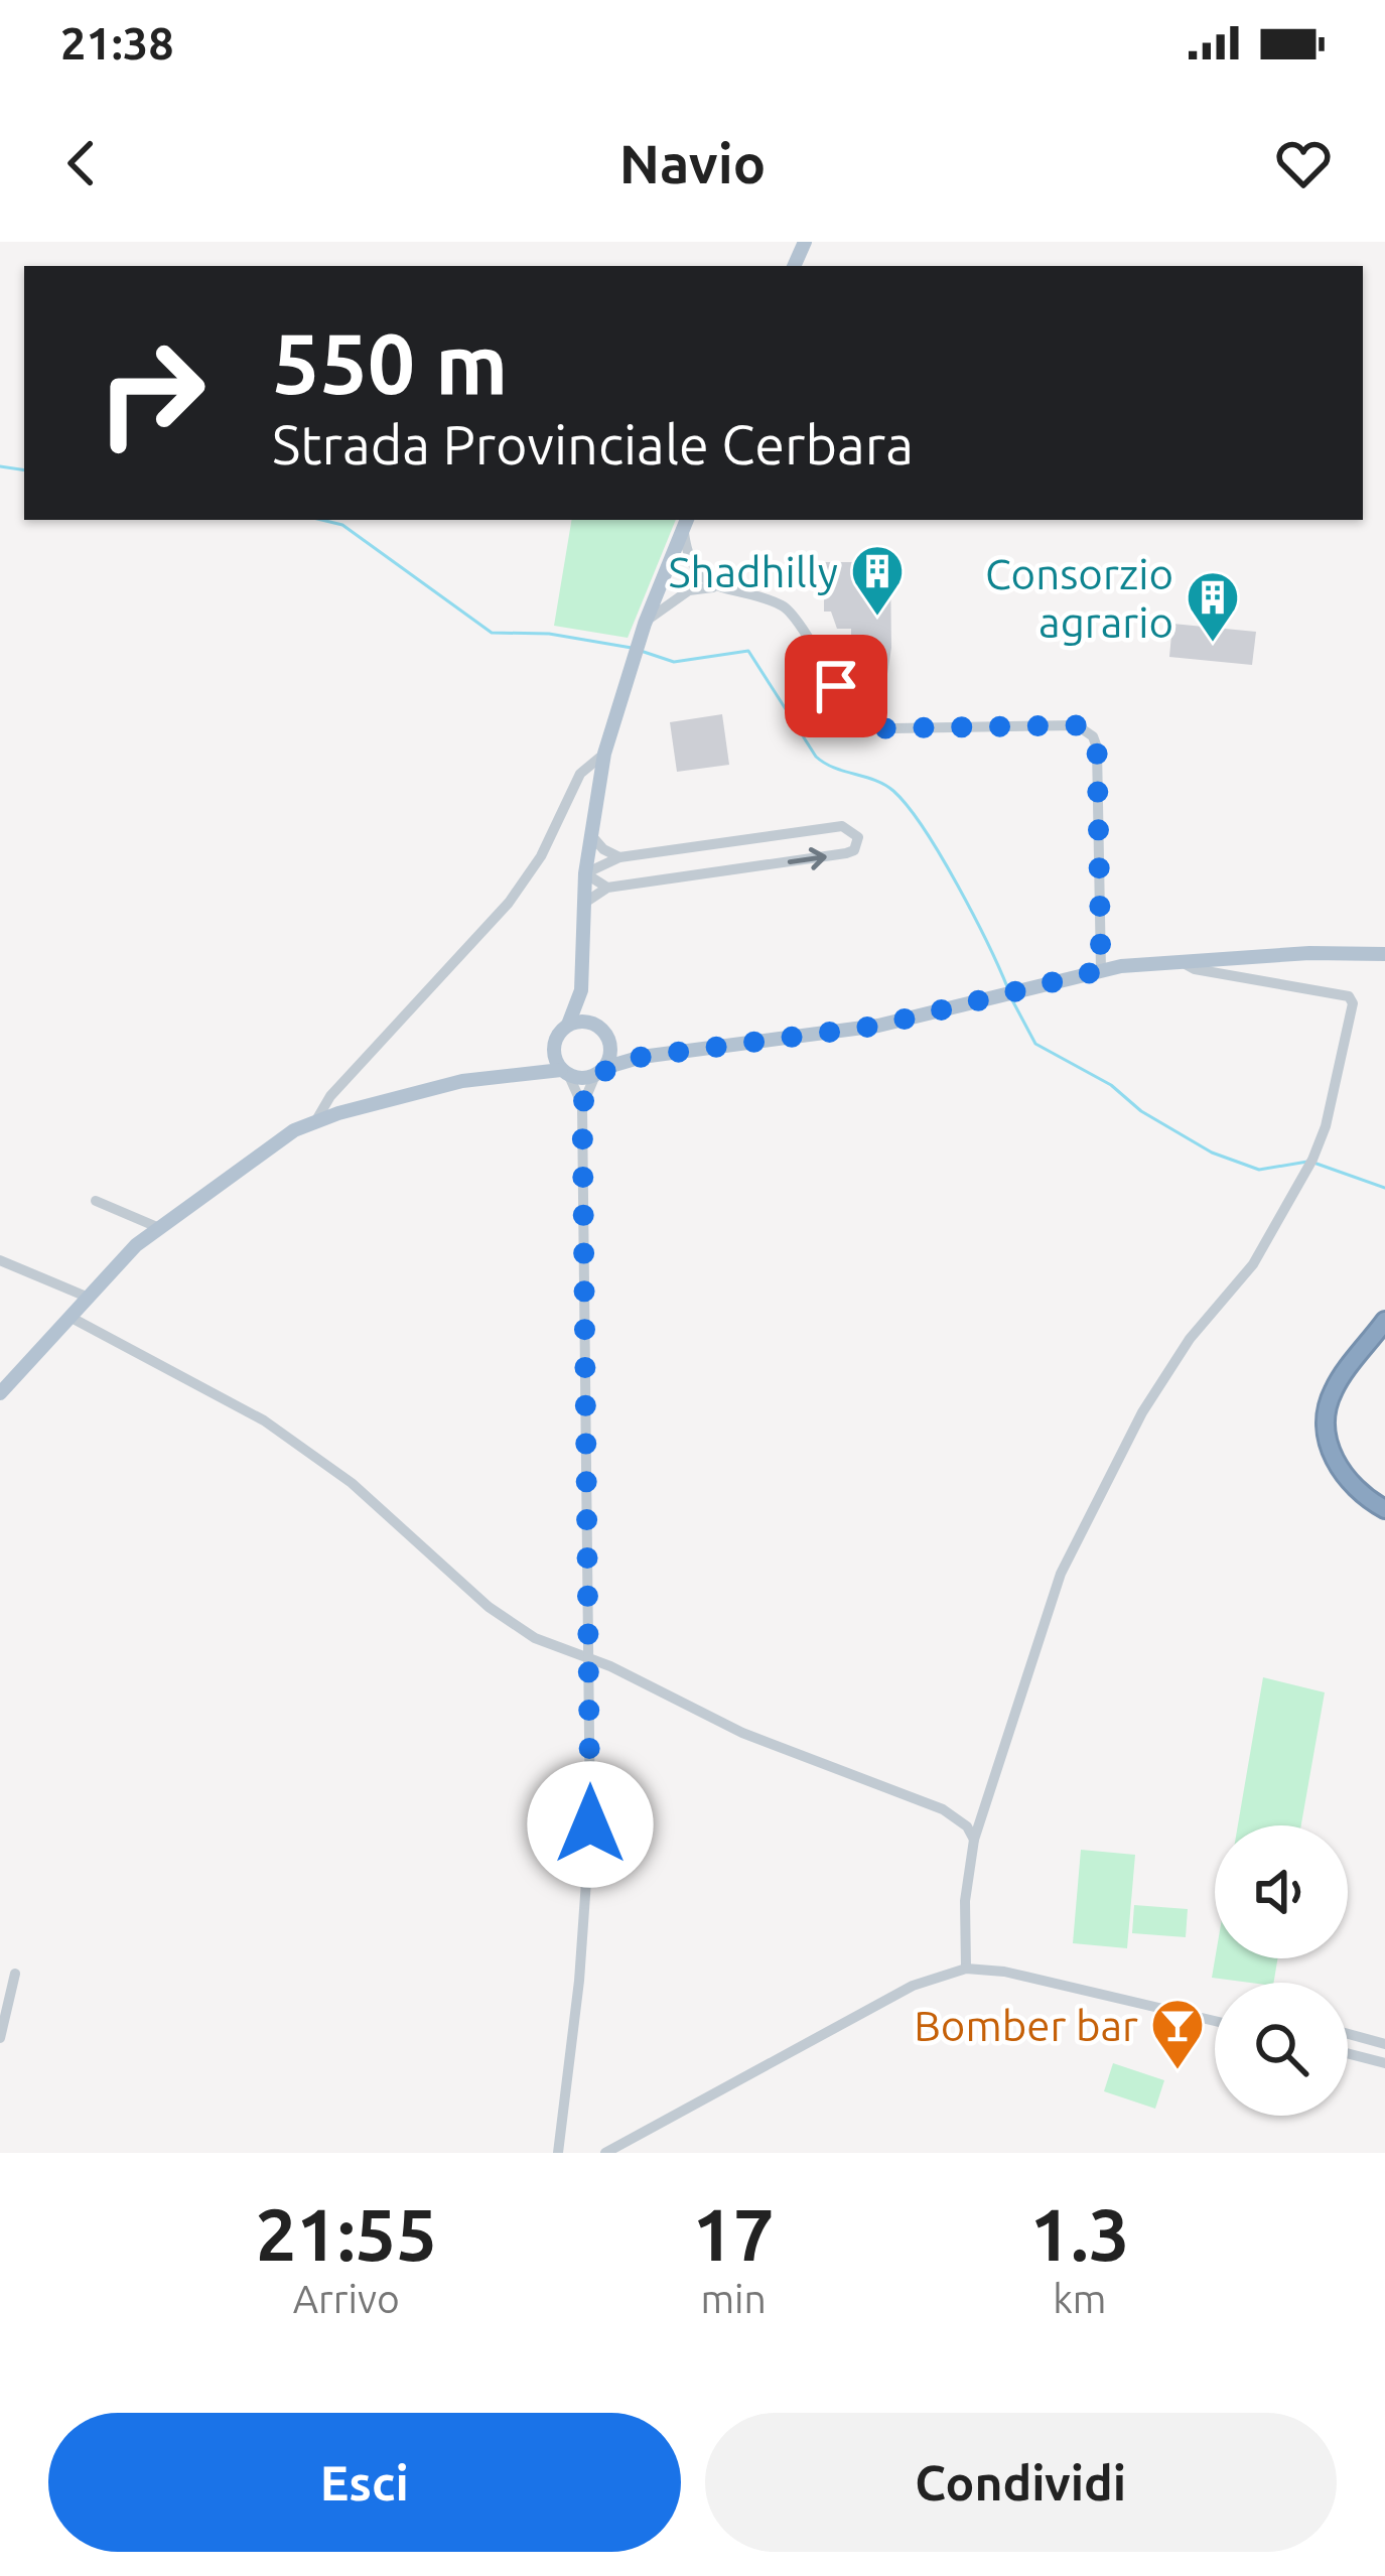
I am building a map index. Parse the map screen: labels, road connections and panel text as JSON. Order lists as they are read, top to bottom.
{
  "places": {
    "building": ["Shadhilly", "Consorzio agrario"],
    "bar": ["Bomber bar"]
  },
  "page": {
    "status": "21:38",
    "header": "Navio",
    "turn": ["550 m", "Strada Provinciale Cerbara"],
    "eta": [
      "21:55",
      "Arrivo",
      "17",
      "min",
      "1.3",
      "km"
    ],
    "buttons": ["Esci", "Condividi"]
  }
}
